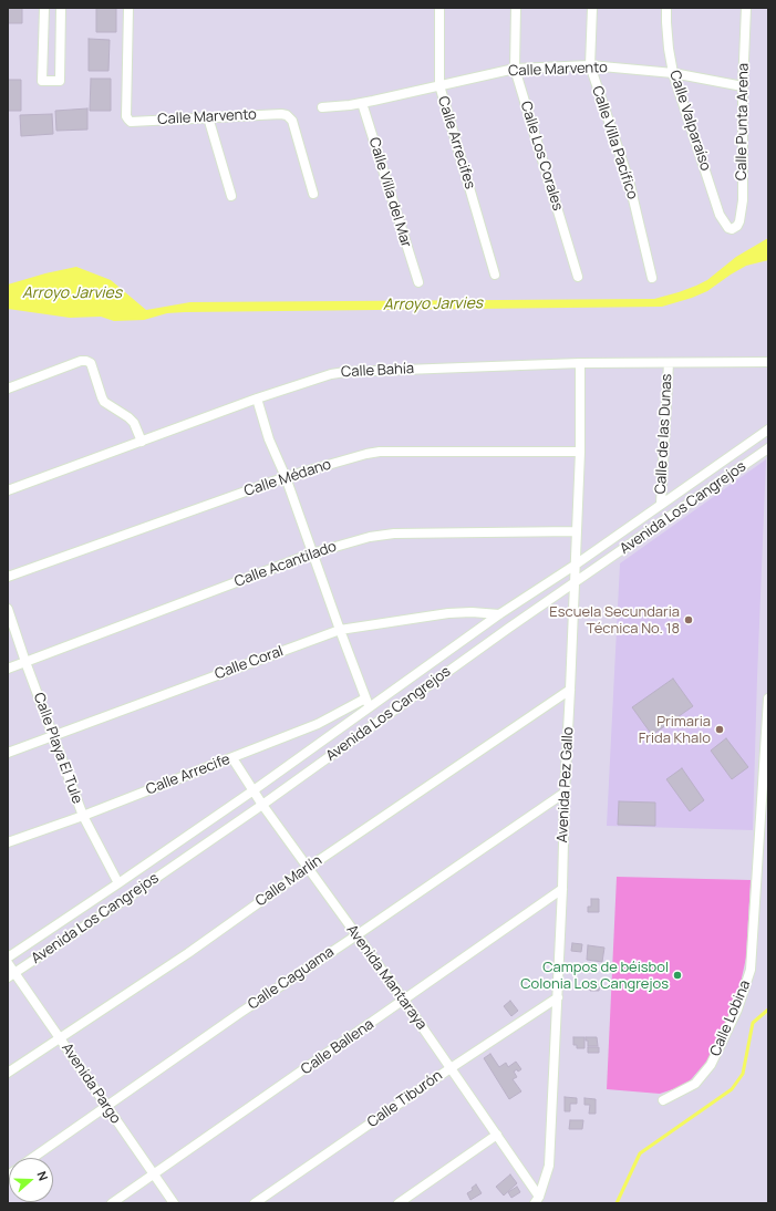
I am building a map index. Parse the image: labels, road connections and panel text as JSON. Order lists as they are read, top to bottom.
{
  "streets": {
    "street": [
      "Calle Marvento",
      "Calle Valparaíso",
      "Calle Punta Arena",
      "Calle Arrecifes",
      "Calle Villa Pacífico",
      "Calle Los Corales",
      "Calle Villa del Mar",
      "Calle Bahía",
      "Calle de las Dunas",
      "Calle Médano",
      "Avenida Los Cangrejos",
      "Calle Acantilado",
      "Calle Coral",
      "Calle Playa El Tule",
      "Calle Arrecife",
      "Avenida Pez Gallo",
      "Calle Marlín",
      "Avenida Mantaraya",
      "Calle Caguama",
      "Calle Lobina",
      "Calle Ballena",
      "Avenida Pargo",
      "Calle Tiburón"
    ]
  },
  "crossings": [
    ["Calle Marvento", "Calle Valparaíso"],
    ["Calle Marvento", "Calle Punta Arena"],
    ["Calle Marvento", "Calle Arrecifes"],
    ["Calle Marvento", "Calle Villa Pacífico"],
    ["Calle Marvento", "Calle Los Corales"],
    ["Calle Marvento", "Calle Villa del Mar"],
    ["Calle Valparaíso", "Calle Punta Arena"],
    ["Calle Bahía", "Calle de las Dunas"],
    ["Calle Bahía", "Avenida Pez Gallo"],
    ["Calle de las Dunas", "Avenida Los Cangrejos"],
    ["Calle Médano", "Avenida Pez Gallo"],
    ["Avenida Los Cangrejos", "Calle Coral"],
    ["Avenida Los Cangrejos", "Calle Playa El Tule"],
    ["Avenida Los Cangrejos", "Avenida Pez Gallo"],
    ["Avenida Los Cangrejos", "Avenida Mantaraya"],
    ["Avenida Los Cangrejos", "Avenida Pargo"],
    ["Calle Acantilado", "Calle Playa El Tule"],
    ["Calle Acantilado", "Avenida Pez Gallo"],
    ["Calle Coral", "Calle Playa El Tule"],
    ["Calle Playa El Tule", "Calle Arrecife"],
    ["Calle Arrecife", "Avenida Mantaraya"],
    ["Avenida Pez Gallo", "Calle Marlín"],
    ["Avenida Pez Gallo", "Avenida Mantaraya"],
    ["Avenida Pez Gallo", "Calle Caguama"],
    ["Avenida Pez Gallo", "Calle Ballena"],
    ["Avenida Pez Gallo", "Calle Tiburón"],
    ["Calle Marlín", "Avenida Mantaraya"],
    ["Calle Marlín", "Avenida Pargo"],
    ["Avenida Mantaraya", "Calle Caguama"],
    ["Avenida Mantaraya", "Calle Ballena"],
    ["Avenida Mantaraya", "Calle Tiburón"],
    ["Calle Caguama", "Avenida Pargo"],
    ["Calle Ballena", "Avenida Pargo"]
  ],
  "water": ["Arroyo Jarvies"],
  "places": ["Escuela Secundaria Técnica No. 18", "Primaria Frida Khalo", "Campos de béisbol Colonia Los Cangrejos"],
  "north": "right"
}
